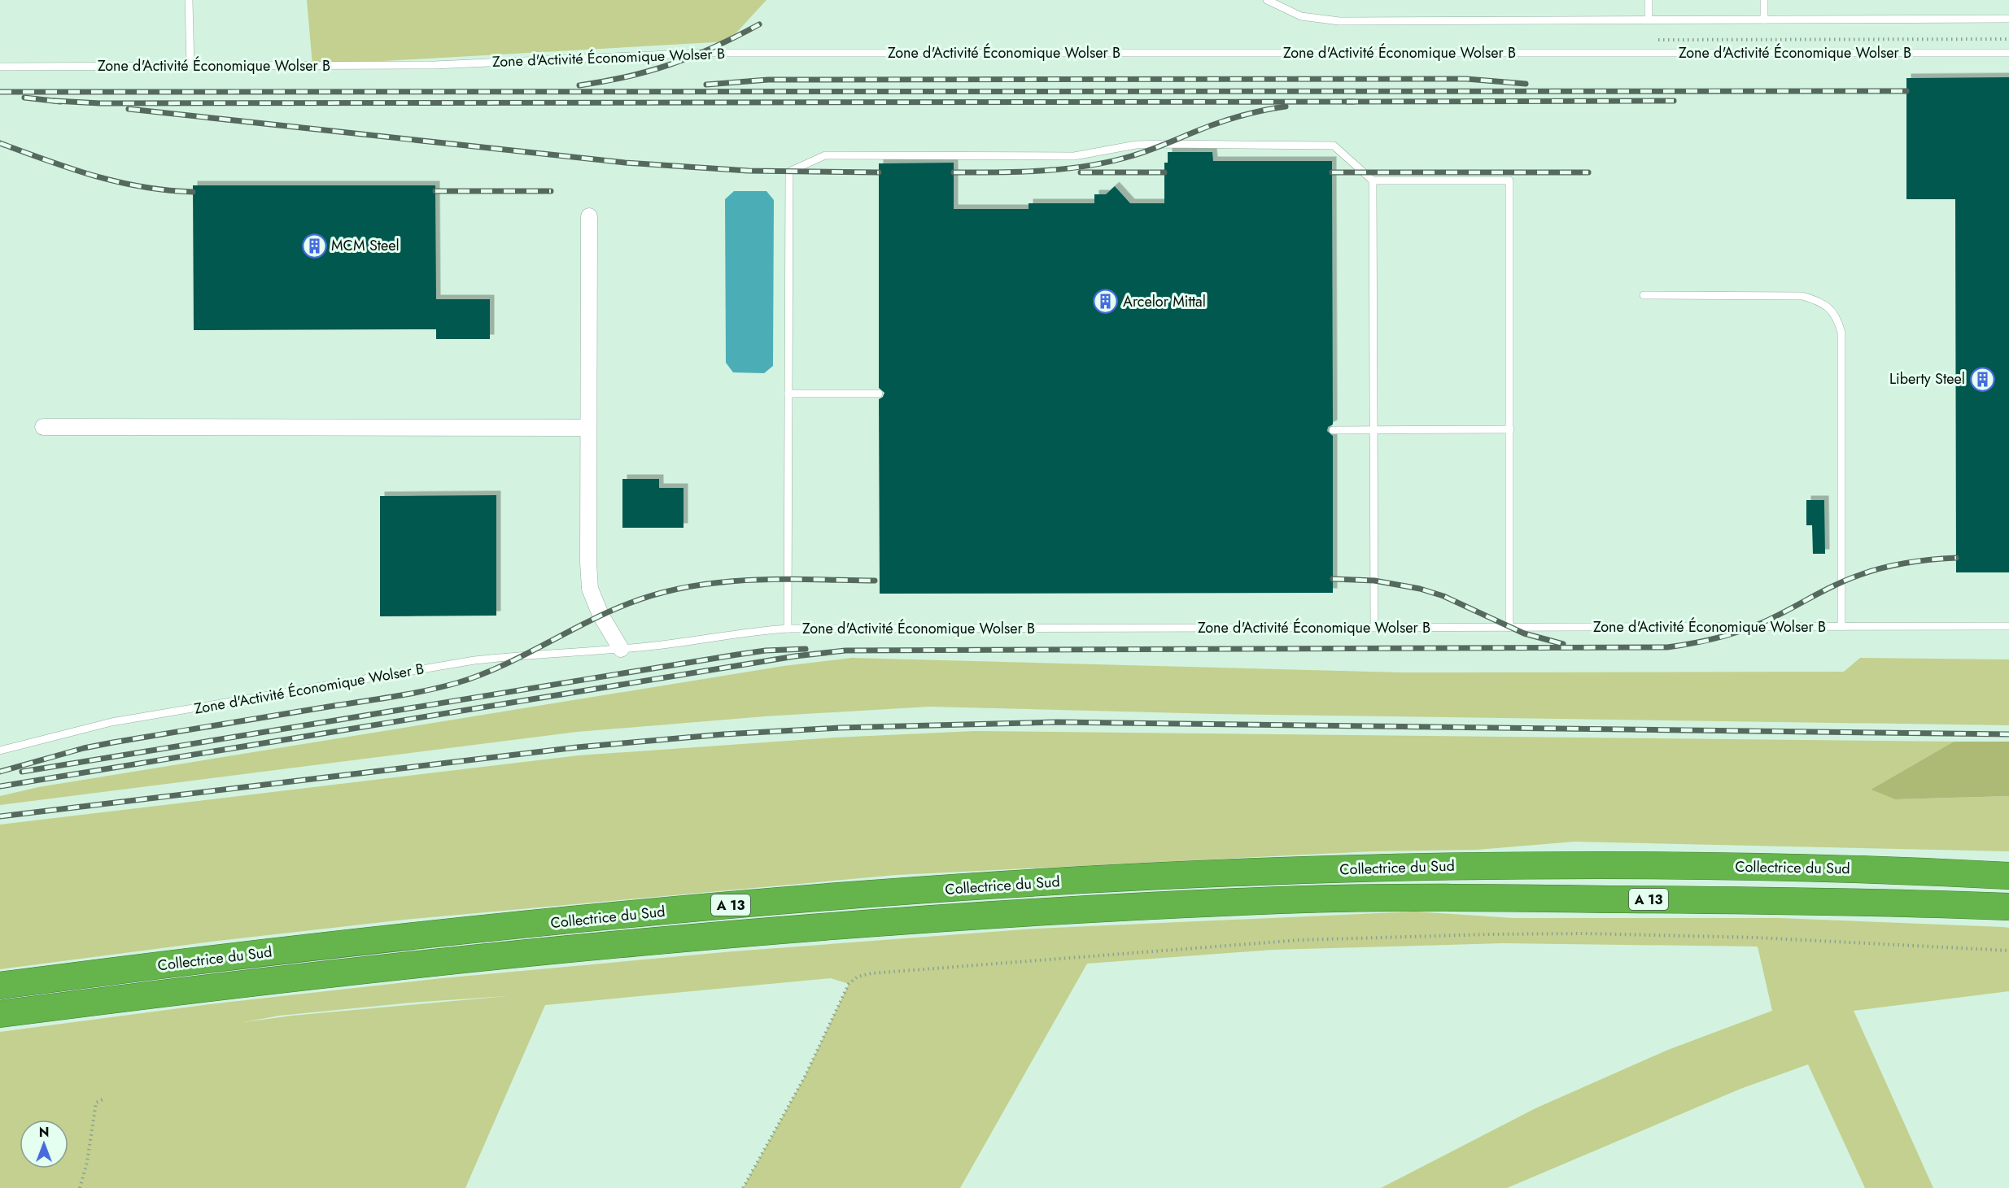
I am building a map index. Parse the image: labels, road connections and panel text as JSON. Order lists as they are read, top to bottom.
{
  "streets": {
    "highway": ["Collectrice du Sud", "A 13"],
    "lane": ["Zone d'Activité Économique Wolser B"]
  },
  "crossings": [
    ["Collectrice du Sud", "A 13"]
  ],
  "places": {
    "building": ["MCM Steel", "Arcelor Mittal", "Liberty Steel"]
  },
  "north": "top"
}
